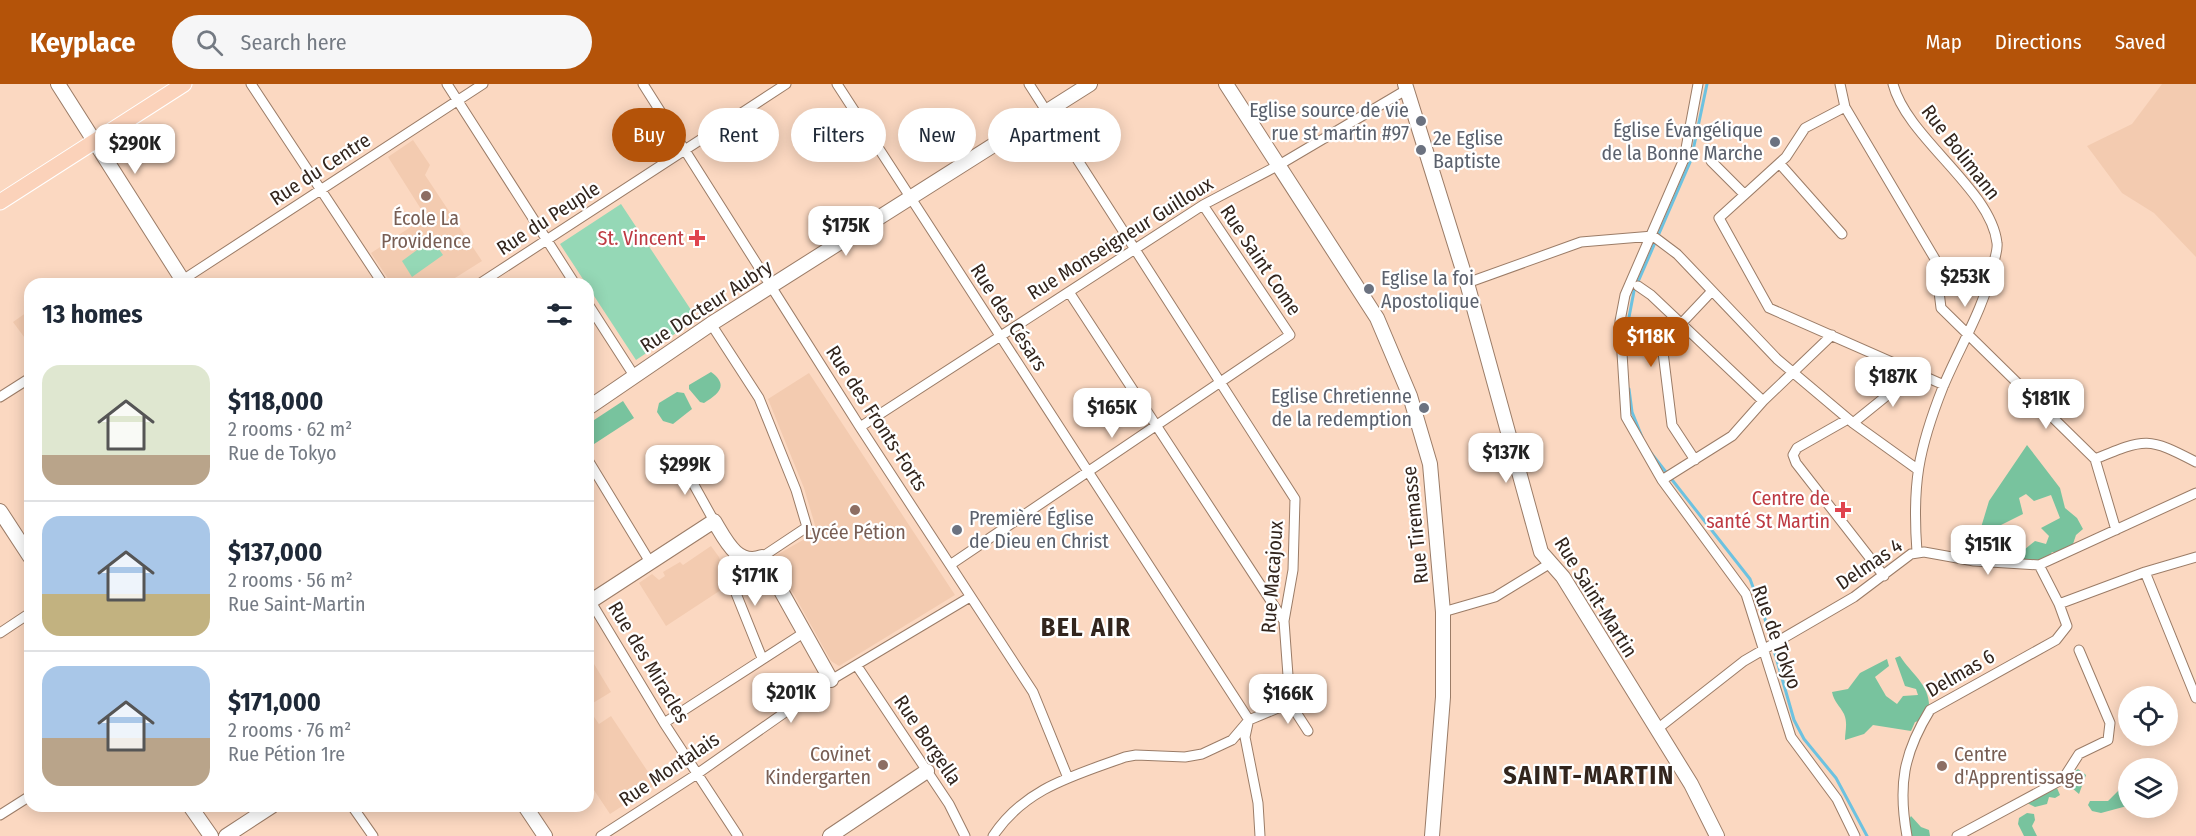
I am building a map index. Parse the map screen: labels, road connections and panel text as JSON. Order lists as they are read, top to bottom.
{
  "streets": {
    "street": [
      "Rue Bolimann",
      "Rue du Centre",
      "Rue du Peuple",
      "Rue Monseigneur Guilloux",
      "Rue Saint Come",
      "Rue Docteur Aubry",
      "Rue des Césars",
      "Rue des Fronts-Forts",
      "Rue Tiremasse",
      "Delmas 4",
      "Rue Macajoux",
      "Rue Saint-Martin",
      "Rue de Tokyo",
      "Rue des Miracles",
      "Delmas 6",
      "Rue Borgella",
      "Rue Montalais"
    ]
  },
  "crossings": [
    ["Rue Bolimann", "Delmas 4"],
    ["Rue Monseigneur Guilloux", "Rue Saint Come"],
    ["Rue Monseigneur Guilloux", "Rue des Césars"],
    ["Rue Monseigneur Guilloux", "Rue des Fronts-Forts"],
    ["Rue Monseigneur Guilloux", "Rue Tiremasse"],
    ["Rue Monseigneur Guilloux", "Rue Macajoux"],
    ["Rue Monseigneur Guilloux", "Rue Saint-Martin"],
    ["Rue Saint Come", "Rue Macajoux"],
    ["Rue Docteur Aubry", "Rue des Césars"],
    ["Rue Docteur Aubry", "Rue des Fronts-Forts"],
    ["Rue des Fronts-Forts", "Rue Montalais"],
    ["Delmas 4", "Rue Saint-Martin"],
    ["Delmas 4", "Rue de Tokyo"],
    ["Delmas 4", "Delmas 6"],
    ["Rue des Miracles", "Rue Montalais"],
    ["Rue Borgella", "Rue Montalais"]
  ],
  "districts": ["BEL AIR", "SAINT-MARTIN"],
  "places": {
    "other": [
      "Eglise source de vie rue st martin #97",
      "Église Évangélique de la Bonne Marche",
      "2e Eglise Baptiste",
      "École La Providence",
      "Eglise la foi Apostolique",
      "Eglise Chretienne de la redemption",
      "Lycée Pétion",
      "Première Église de Dieu en Christ",
      "Covinet Kindergarten",
      "Centre d'Apprentissage"
    ],
    "health": ["St. Vincent", "Centre de santé St Martin"]
  },
  "page": {
    "header": "Keyplace",
    "search": "Search here",
    "nav": ["Map", "Directions", "Saved"],
    "chip": [
      "Buy",
      "Rent",
      "Filters",
      "New",
      "Apartment"
    ],
    "price": [
      "$290K",
      "$175K",
      "$253K",
      "$118K",
      "$187K",
      "$181K",
      "$165K",
      "$137K",
      "$299K",
      "$151K",
      "$171K",
      "$201K",
      "$166K"
    ],
    "heading": "13 homes",
    "list": [
      {
        "name": "$118,000",
        "note": "2 rooms · 62 m² · Rue de Tokyo"
      },
      {
        "name": "$137,000",
        "note": "2 rooms · 56 m² · Rue Saint-Martin"
      },
      {
        "name": "$171,000",
        "note": "2 rooms · 76 m² · Rue Pétion 1re"
      }
    ]
  }
}
